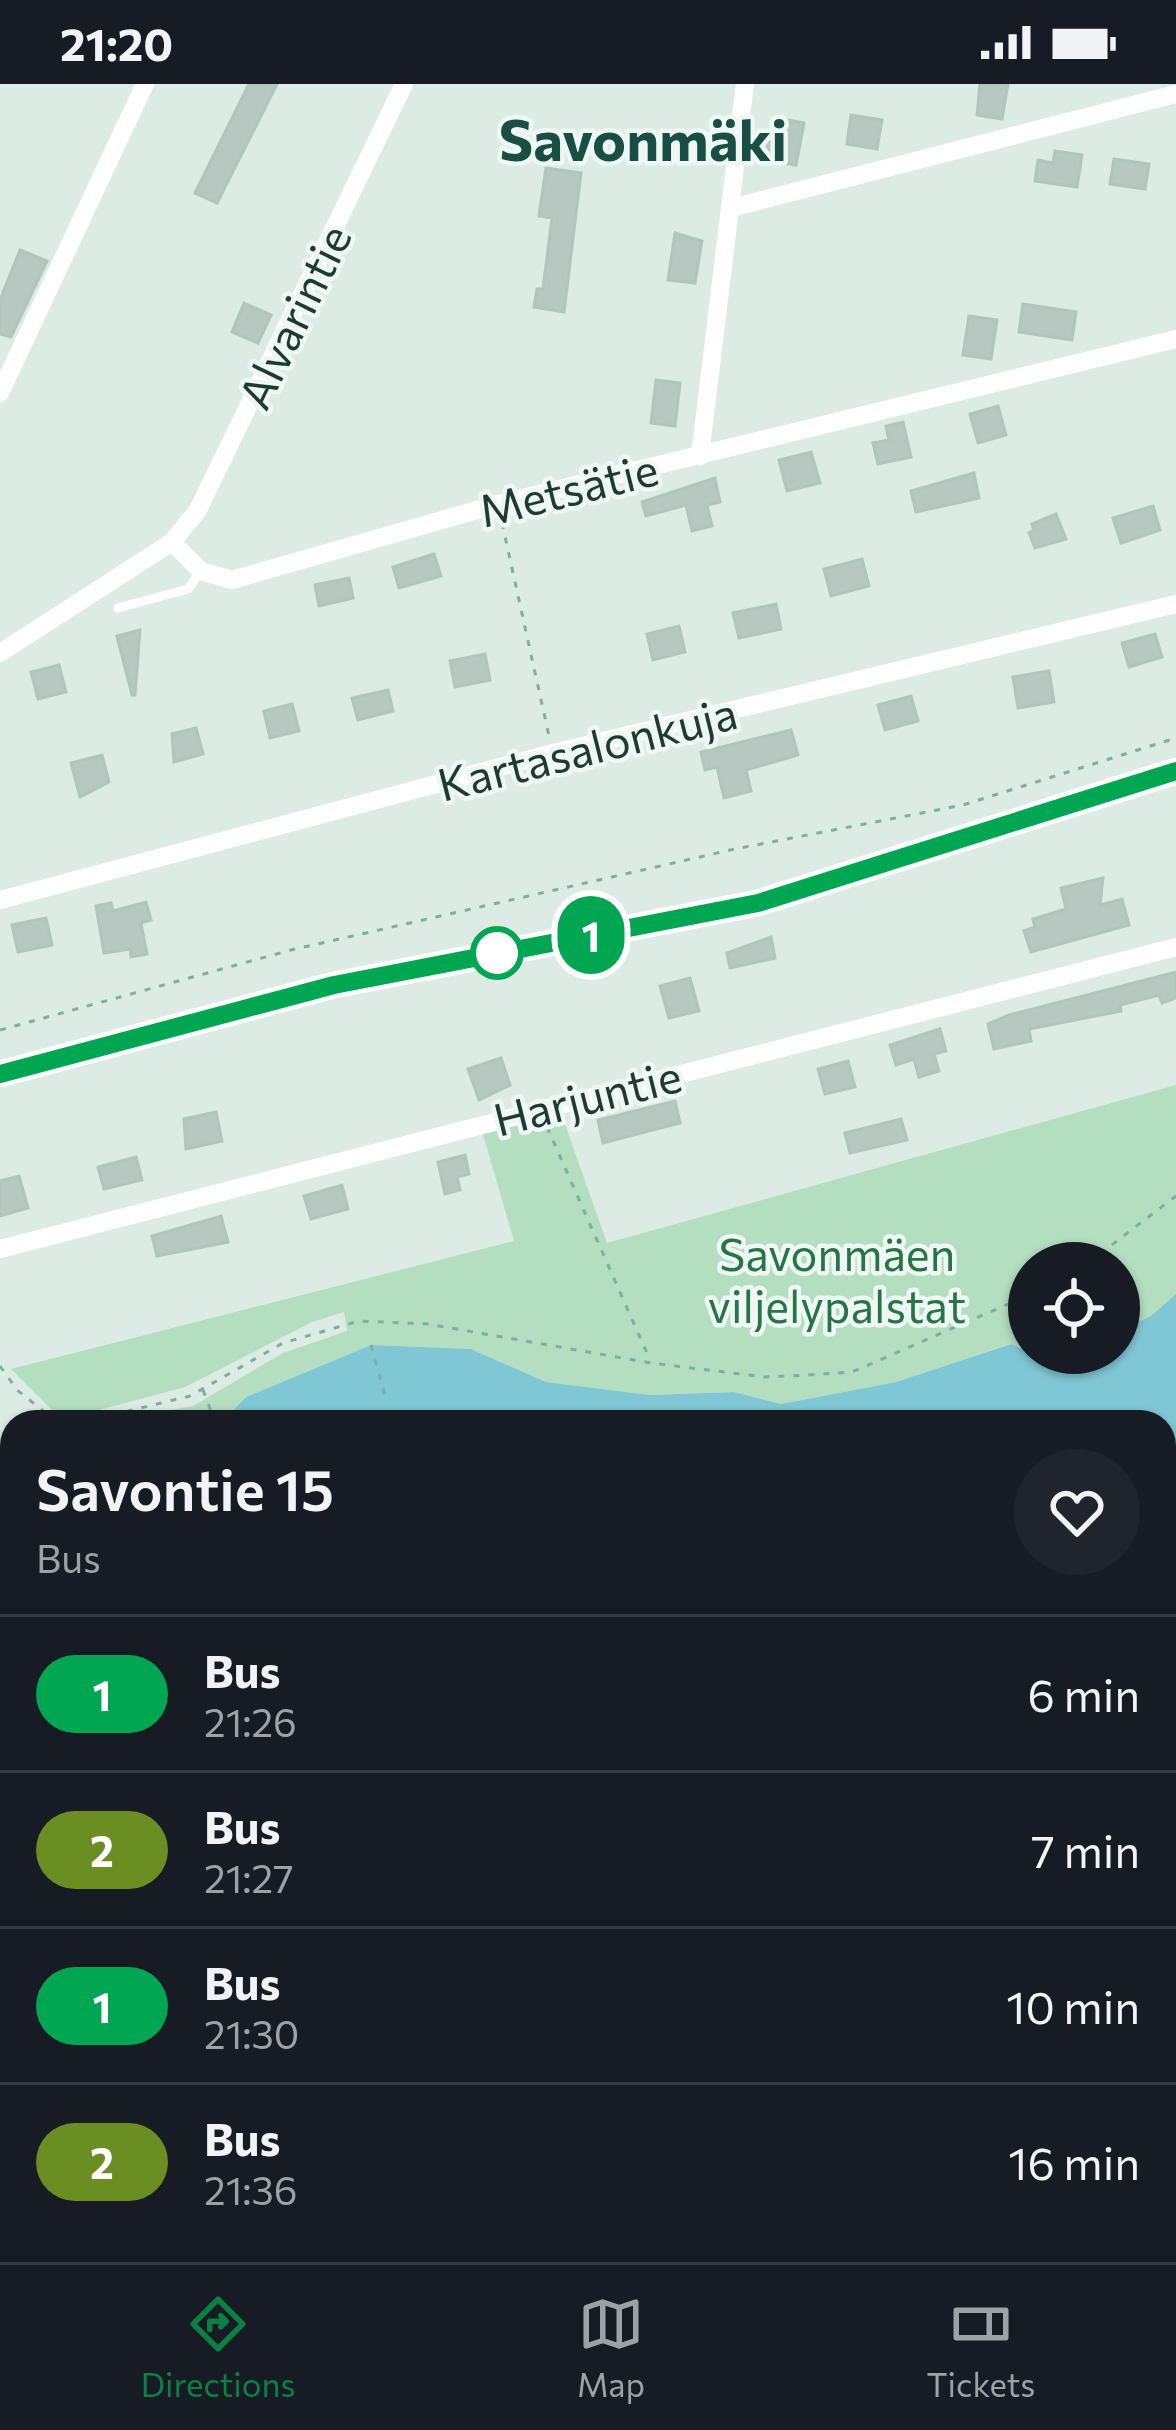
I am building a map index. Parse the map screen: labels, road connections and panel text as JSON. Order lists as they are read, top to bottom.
{
  "streets": {
    "street": [
      "Alvarintie",
      "Metsätie",
      "Kartasalonkuja",
      "Harjuntie"
    ]
  },
  "districts": ["Savonmäki"],
  "parks": ["Savonmäen viljelypalstat"],
  "lines": ["bus line 1"],
  "page": {
    "status": "21:20",
    "on_map": "1",
    "heading": ["Savontie 15", "Bus"],
    "list": [
      {
        "mark": "1",
        "name": "Bus",
        "note": "21:26",
        "value": "6 min"
      },
      {
        "mark": "2",
        "name": "Bus",
        "note": "21:27",
        "value": "7 min"
      },
      {
        "mark": "1",
        "name": "Bus",
        "note": "21:30",
        "value": "10 min"
      },
      {
        "mark": "2",
        "name": "Bus",
        "note": "21:36",
        "value": "16 min"
      }
    ],
    "tabs": ["Directions", "Map", "Tickets"]
  }
}
